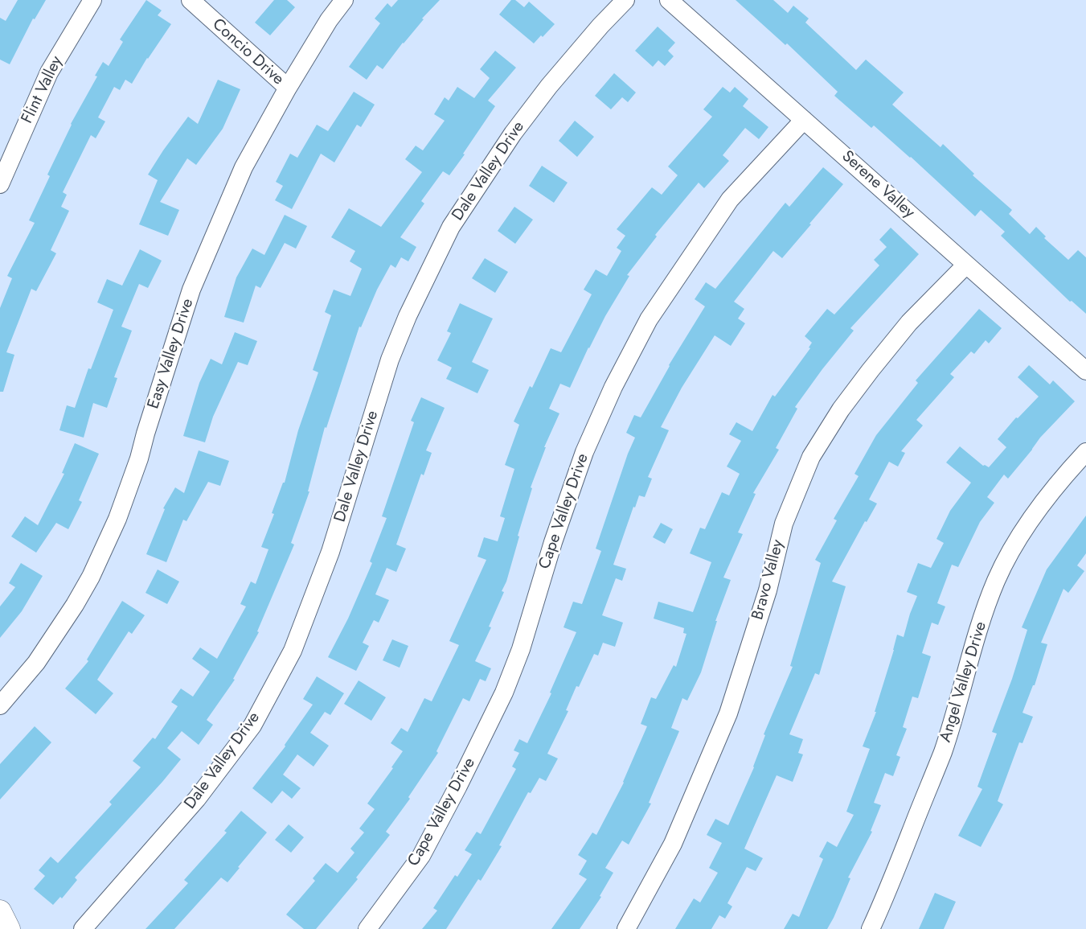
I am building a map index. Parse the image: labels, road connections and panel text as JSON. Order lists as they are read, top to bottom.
{
  "streets": {
    "street": [
      "Concio Drive",
      "Flint Valley",
      "Dale Valley Drive",
      "Serene Valley",
      "Easy Valley Drive",
      "Cape Valley Drive",
      "Bravo Valley",
      "Angel Valley Drive"
    ]
  },
  "crossings": [
    ["Concio Drive", "Easy Valley Drive"],
    ["Serene Valley", "Cape Valley Drive"],
    ["Serene Valley", "Bravo Valley"]
  ]
}
